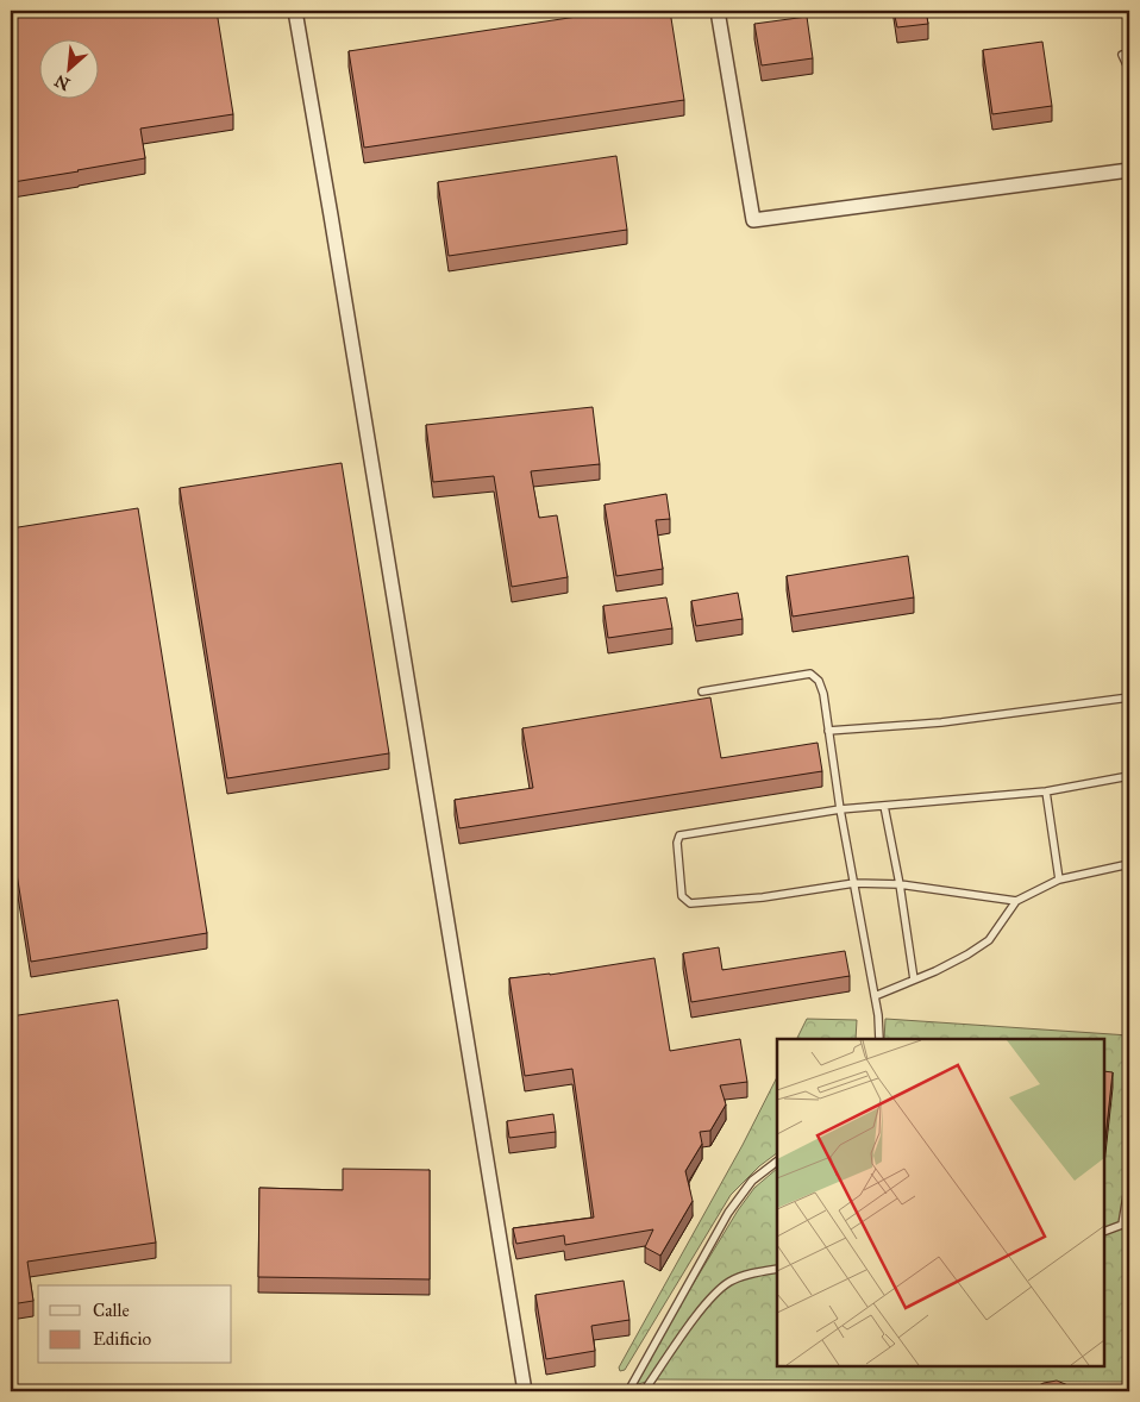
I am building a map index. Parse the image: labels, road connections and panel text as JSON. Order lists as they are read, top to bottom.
{
  "legend": ["Calle", "Edificio"],
  "north": "bottom left"
}
